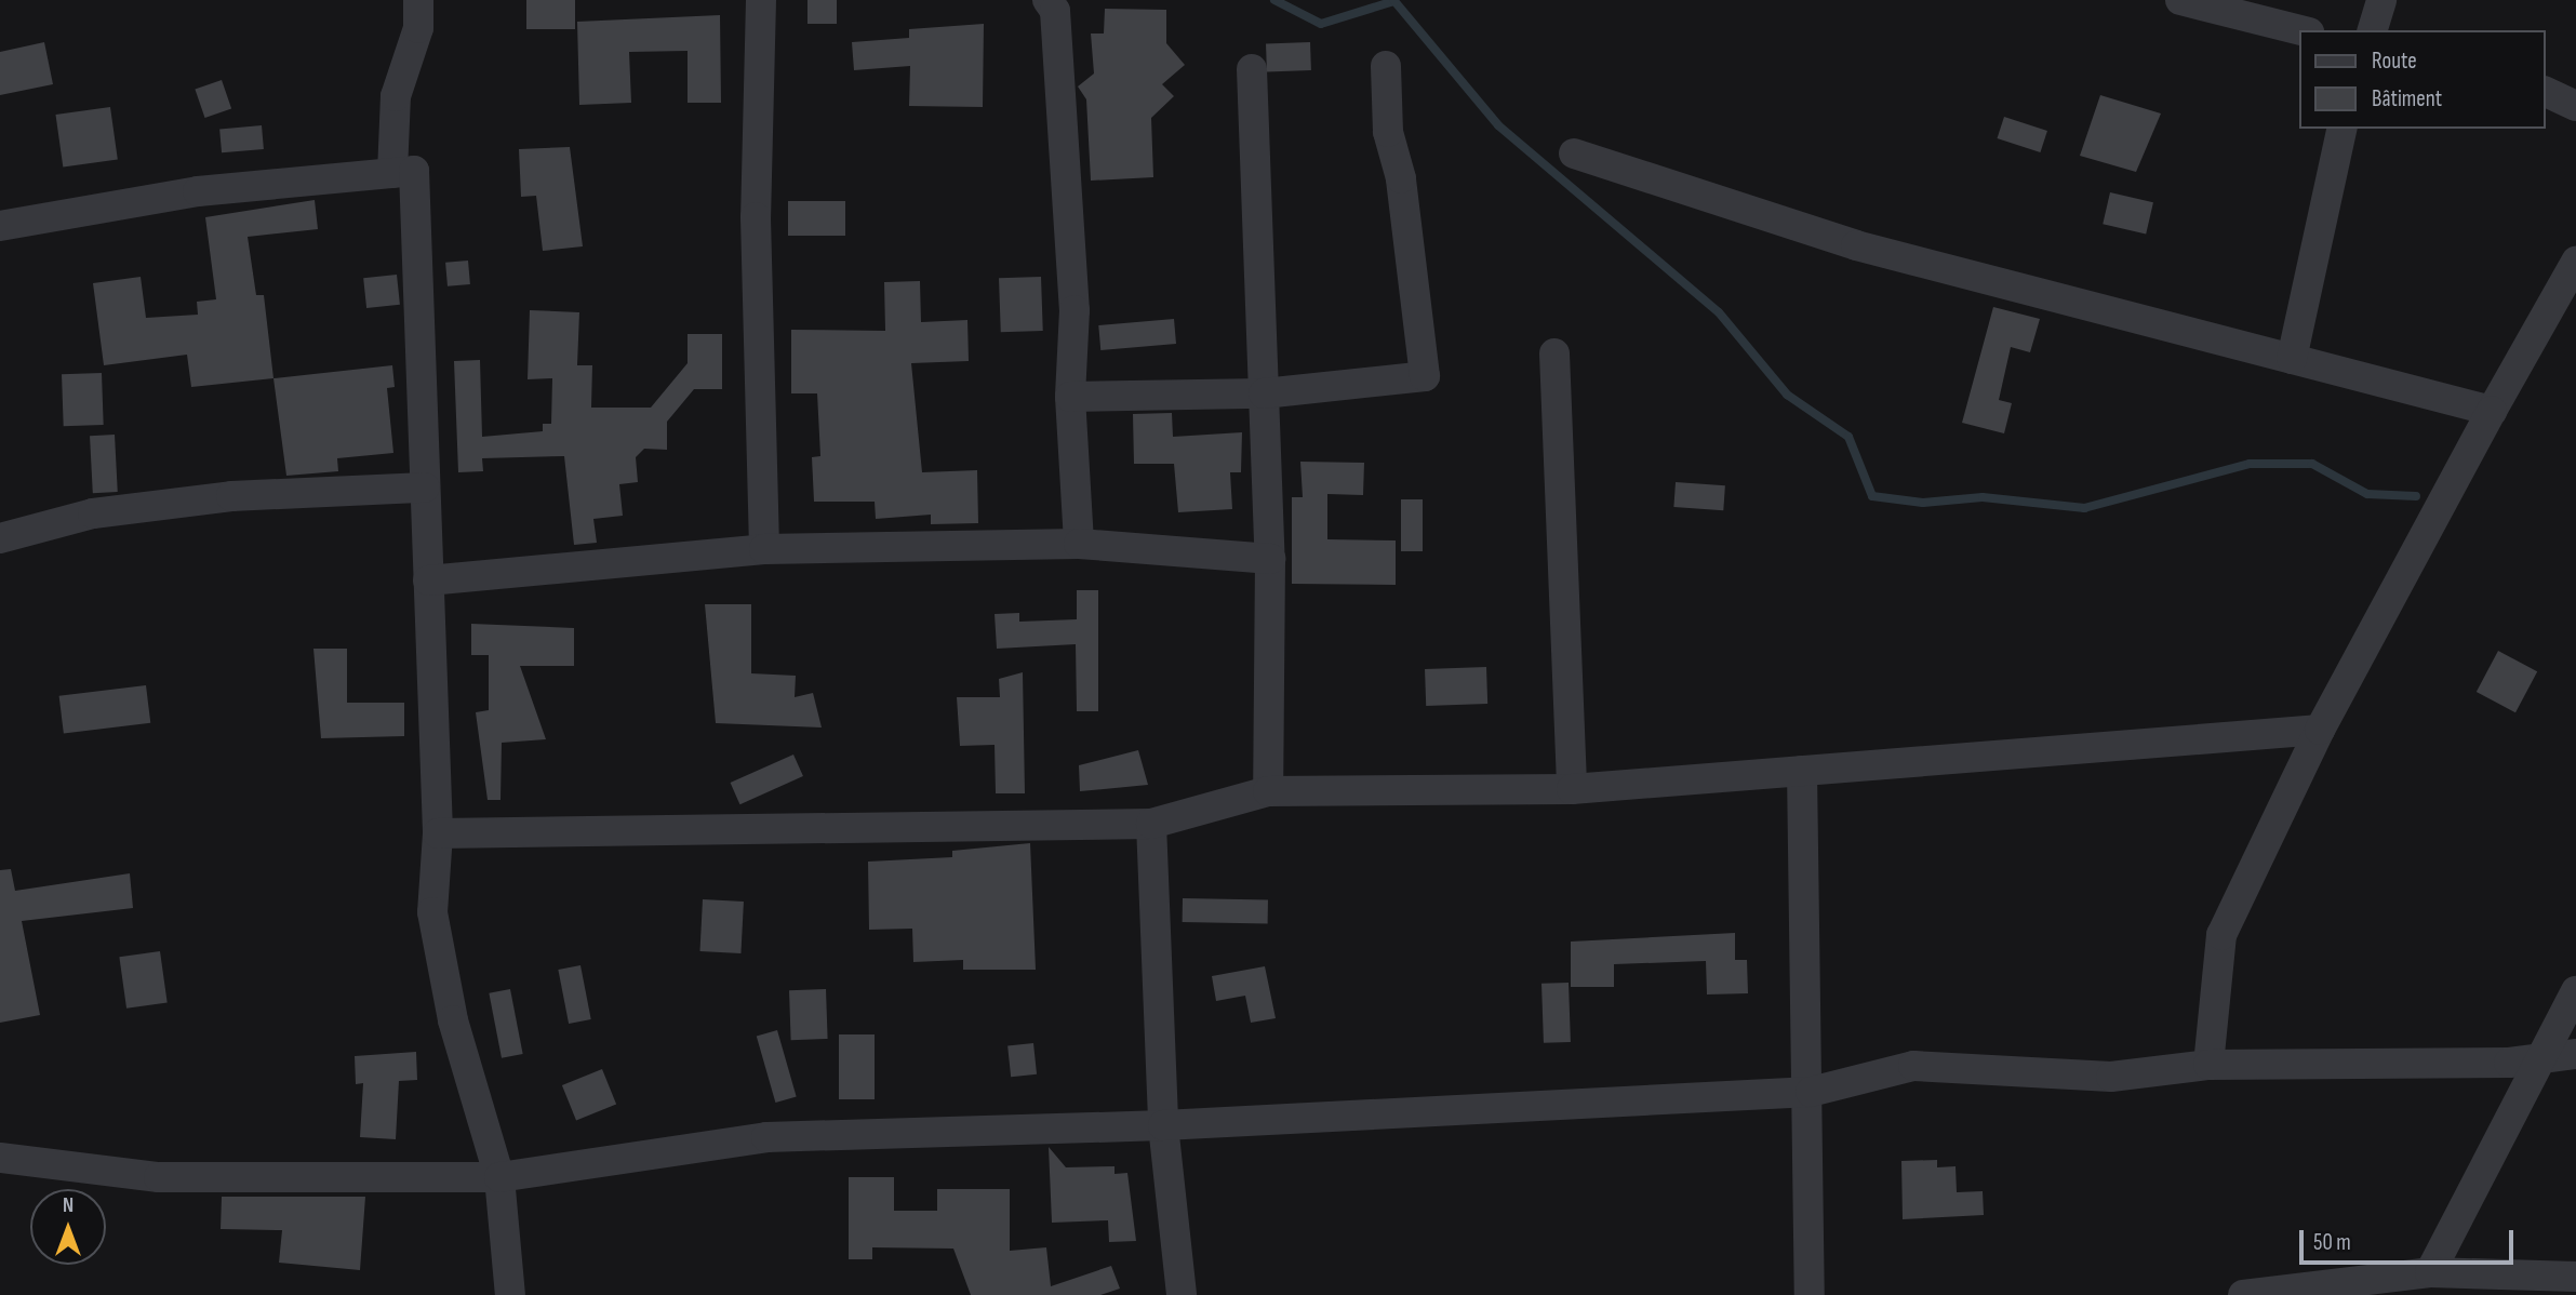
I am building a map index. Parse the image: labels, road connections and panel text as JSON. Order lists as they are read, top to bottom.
{
  "legend": ["Route", "Bâtiment"],
  "scale_bar": "50 m",
  "north": "top"
}
